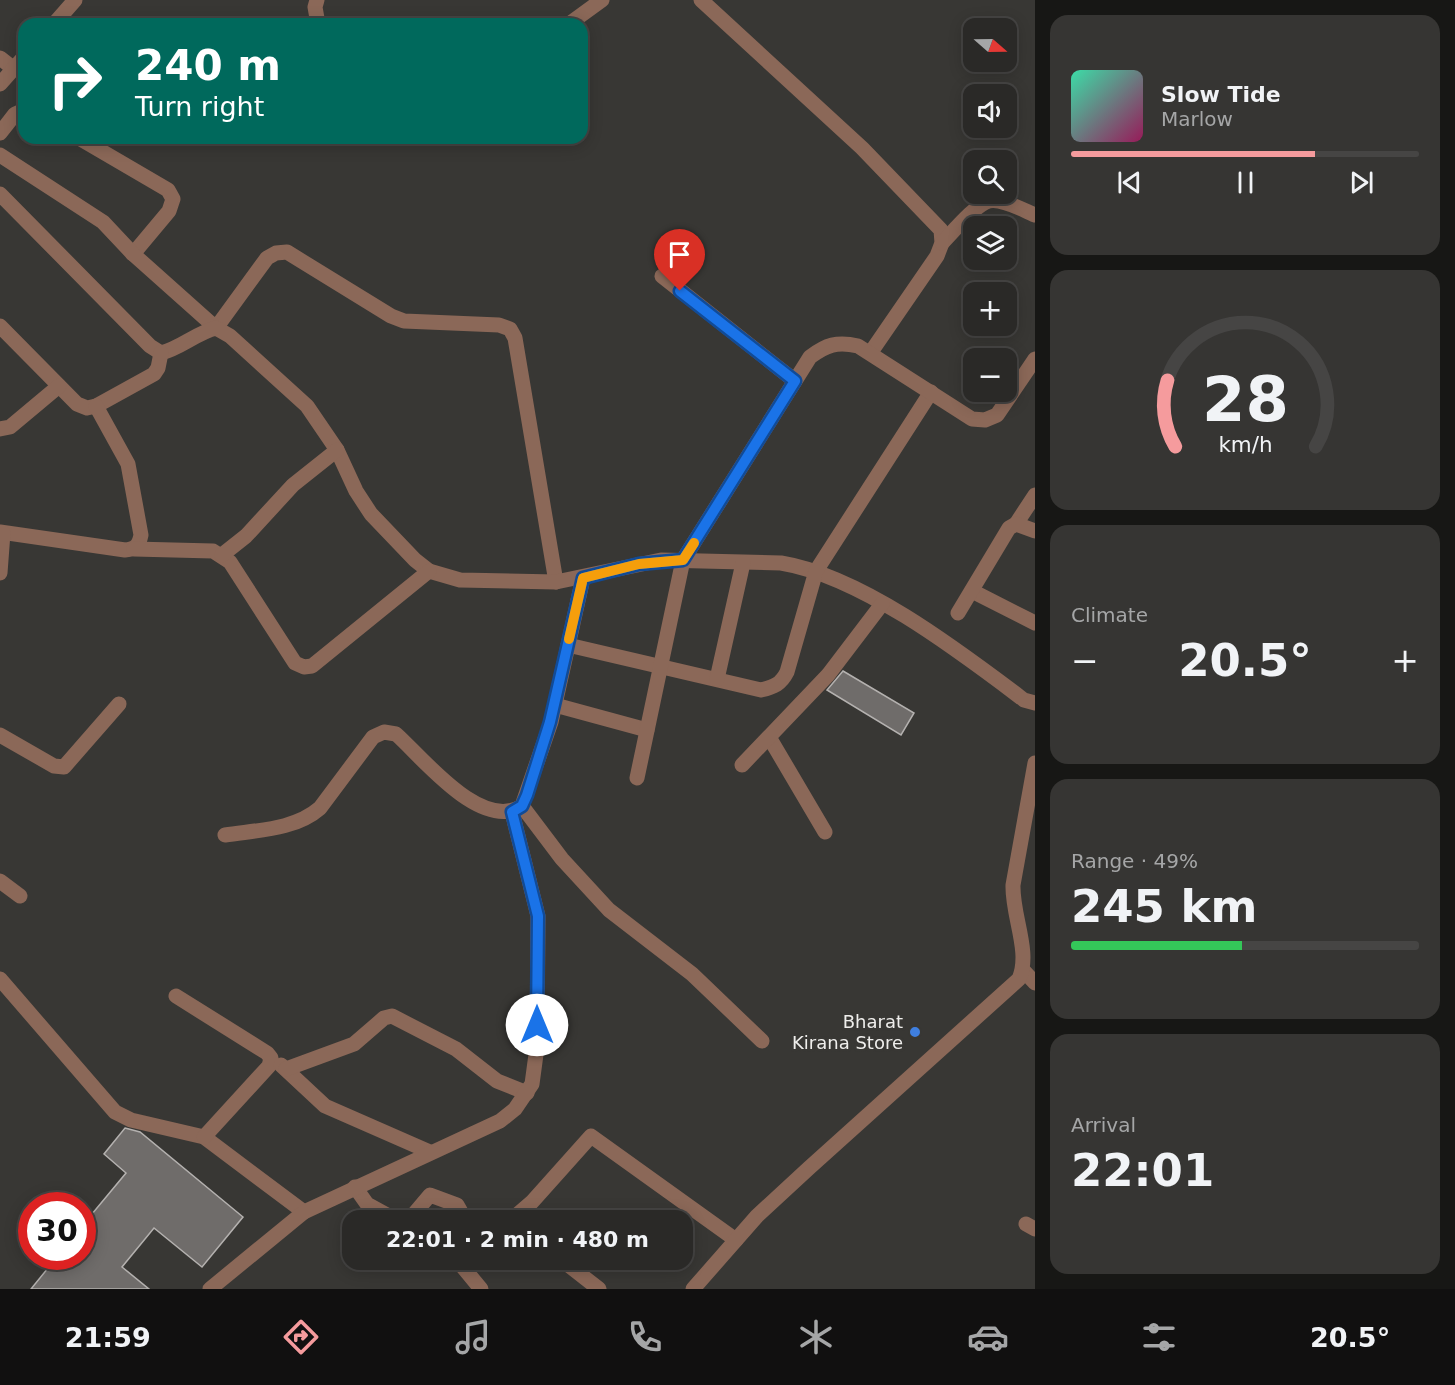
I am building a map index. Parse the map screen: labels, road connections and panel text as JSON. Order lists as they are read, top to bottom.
{
  "places": ["Bharat Kirana Store"],
  "north": "right",
  "page": {
    "map_buttons": ["+", "−"],
    "turn": ["240 m", "Turn right"],
    "song": ["Slow Tide", "Marlow"],
    "tile": [
      "Climate",
      ["Range · 49%", "245 km"],
      ["Arrival", "22:01"]
    ],
    "heat": ["−", "20.5°", "+"],
    "limit": "30",
    "trip": "22:01 · 2 min · 480 m",
    "tabs": ["21:59", "20.5°"],
    "gauge": ["28", "km/h"]
  }
}
